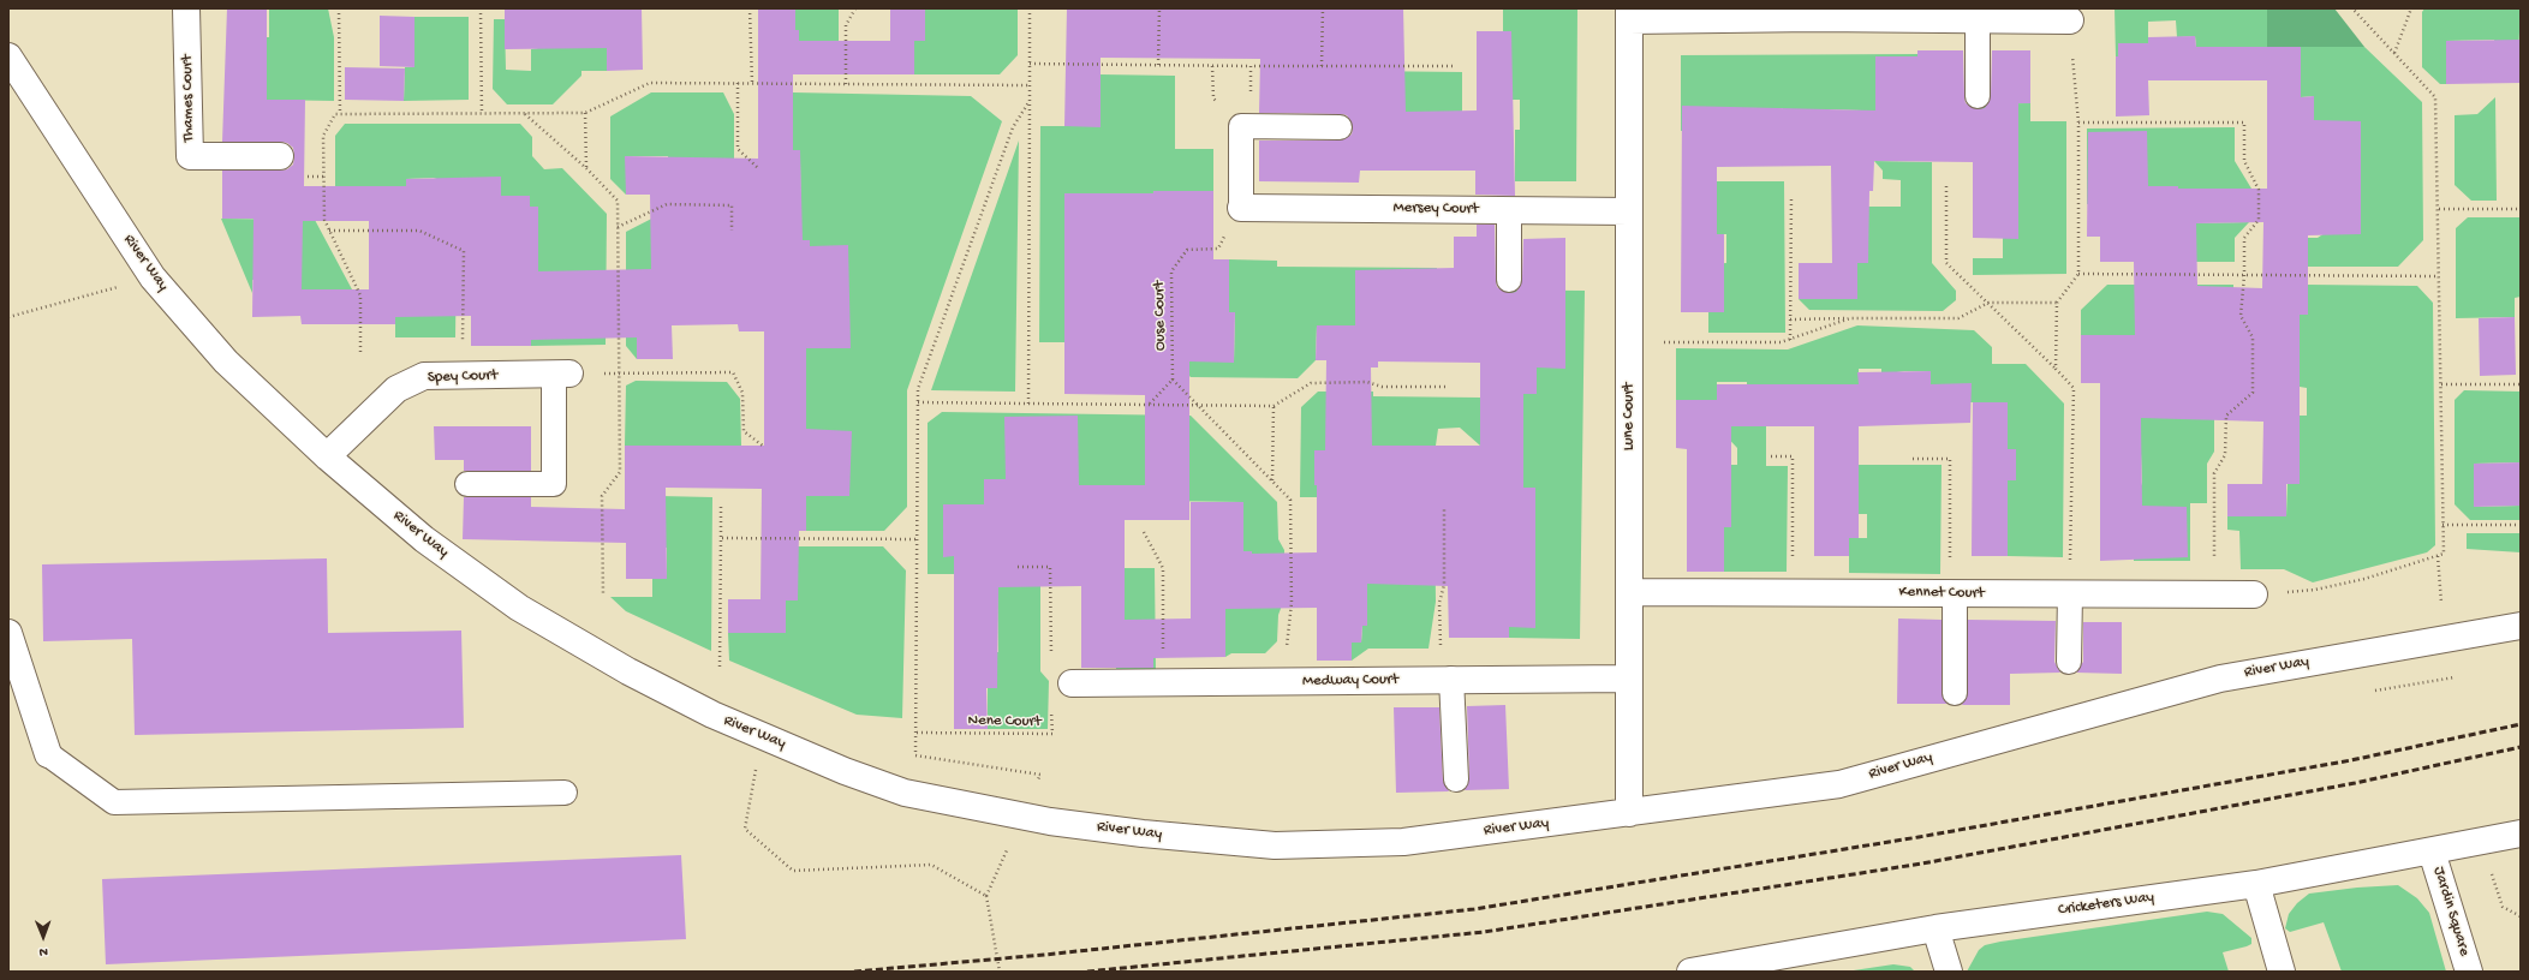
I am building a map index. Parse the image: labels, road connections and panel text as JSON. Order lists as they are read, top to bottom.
{
  "streets": {
    "street": [
      "Thames Court",
      "Mersey Court",
      "River Way",
      "Spey Court",
      "Lune Court",
      "Kennet Court",
      "Medway Court",
      "Cricketers Way",
      "Jardin Square"
    ],
    "path": ["Ouse Court", "Nene Court"]
  },
  "crossings": [
    ["Mersey Court", "Ouse Court"],
    ["Mersey Court", "Lune Court"],
    ["River Way", "Spey Court"],
    ["River Way", "Lune Court"],
    ["Lune Court", "Kennet Court"],
    ["Lune Court", "Medway Court"],
    ["Cricketers Way", "Jardin Square"]
  ],
  "north": "bottom"
}
